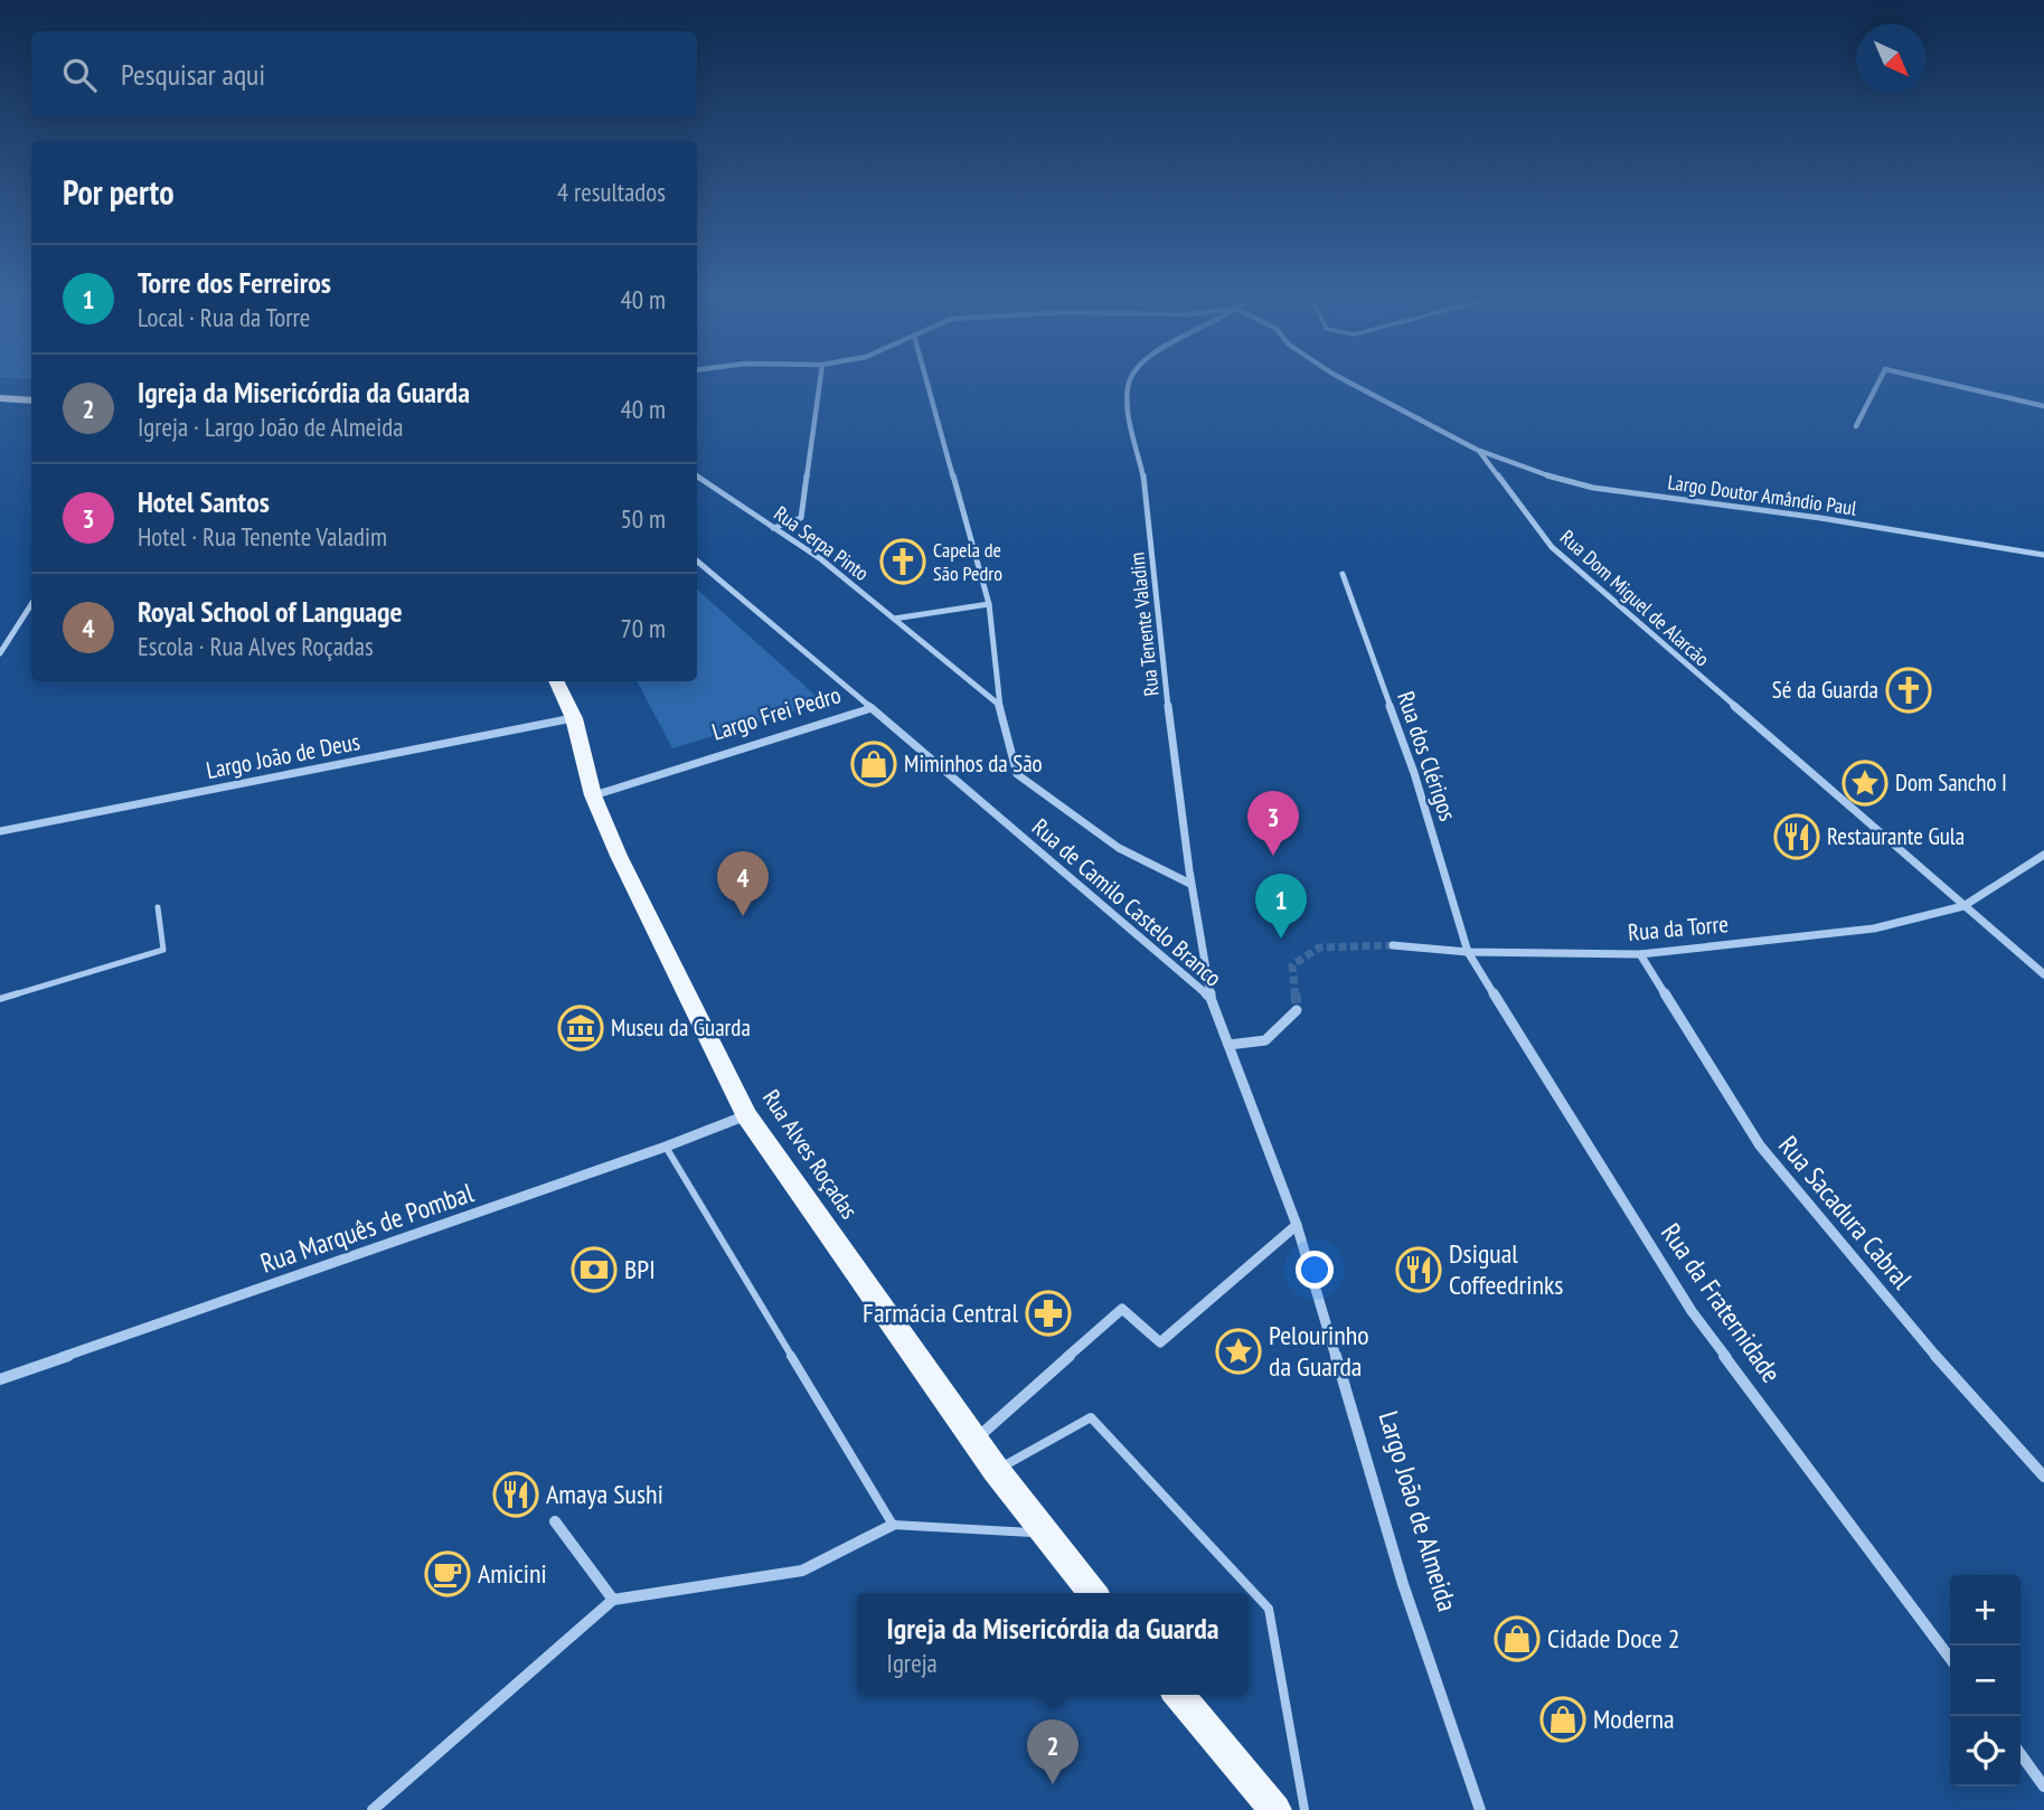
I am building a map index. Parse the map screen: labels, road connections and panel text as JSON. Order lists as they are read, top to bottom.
{
  "streets": {
    "main road": ["Rua Alves Roçadas"],
    "street": [
      "Largo Doutor Amândio Paul",
      "Rua Serpa Pinto",
      "Rua Dom Miguel de Alarcão",
      "Rua Tenente Valadim",
      "Largo Frei Pedro",
      "Largo João de Deus",
      "Rua dos Clérigos",
      "Rua de Camilo Castelo Branco",
      "Rua da Torre",
      "Rua Sacadura Cabral",
      "Rua Marquês de Pombal",
      "Rua da Fraternidade",
      "Largo João de Almeida"
    ]
  },
  "crossings": [
    ["Largo Doutor Amândio Paul", "Rua Dom Miguel de Alarcão"],
    ["Rua Dom Miguel de Alarcão", "Rua da Torre"],
    ["Rua Tenente Valadim", "Rua de Camilo Castelo Branco"],
    ["Largo Frei Pedro", "Rua de Camilo Castelo Branco"],
    ["Largo Frei Pedro", "Rua Alves Roçadas"],
    ["Rua dos Clérigos", "Rua da Torre"],
    ["Rua dos Clérigos", "Rua da Fraternidade"],
    ["Rua de Camilo Castelo Branco", "Largo João de Almeida"],
    ["Rua da Torre", "Rua Sacadura Cabral"],
    ["Rua da Torre", "Rua da Fraternidade"],
    ["Rua Alves Roçadas", "Rua Marquês de Pombal"]
  ],
  "places": {
    "church": ["Capela de São Pedro", "Sé da Guarda"],
    "shop": ["Miminhos da São", "Cidade Doce 2", "Moderna"],
    "place": ["Dom Sancho I", "Pelourinho da Guarda"],
    "restaurant": ["Restaurante Gula", "Dsigual Coffeedrinks", "Amaya Sushi"],
    "museum": ["Museu da Guarda"],
    "bank": ["BPI"],
    "pharmacy": ["Farmácia Central"],
    "cafe": ["Amicini"]
  },
  "north": "bottom right",
  "page": {
    "search": "Pesquisar aqui",
    "heading": ["Por perto", "4 resultados"],
    "list": [
      {
        "mark": "1",
        "name": "Torre dos Ferreiros",
        "note": "Local · Rua da Torre",
        "value": "40 m"
      },
      {
        "mark": "2",
        "name": "Igreja da Misericórdia da Guarda",
        "note": "Igreja · Largo João de Almeida",
        "value": "40 m"
      },
      {
        "mark": "3",
        "name": "Hotel Santos",
        "note": "Hotel · Rua Tenente Valadim",
        "value": "50 m"
      },
      {
        "mark": "4",
        "name": "Royal School of Language",
        "note": "Escola · Rua Alves Roçadas",
        "value": "70 m"
      }
    ],
    "pins": [
      "3",
      "4",
      "1",
      "2"
    ],
    "map_buttons": ["+", "−"],
    "popup": ["Igreja da Misericórdia da Guarda", "Igreja"]
  }
}
